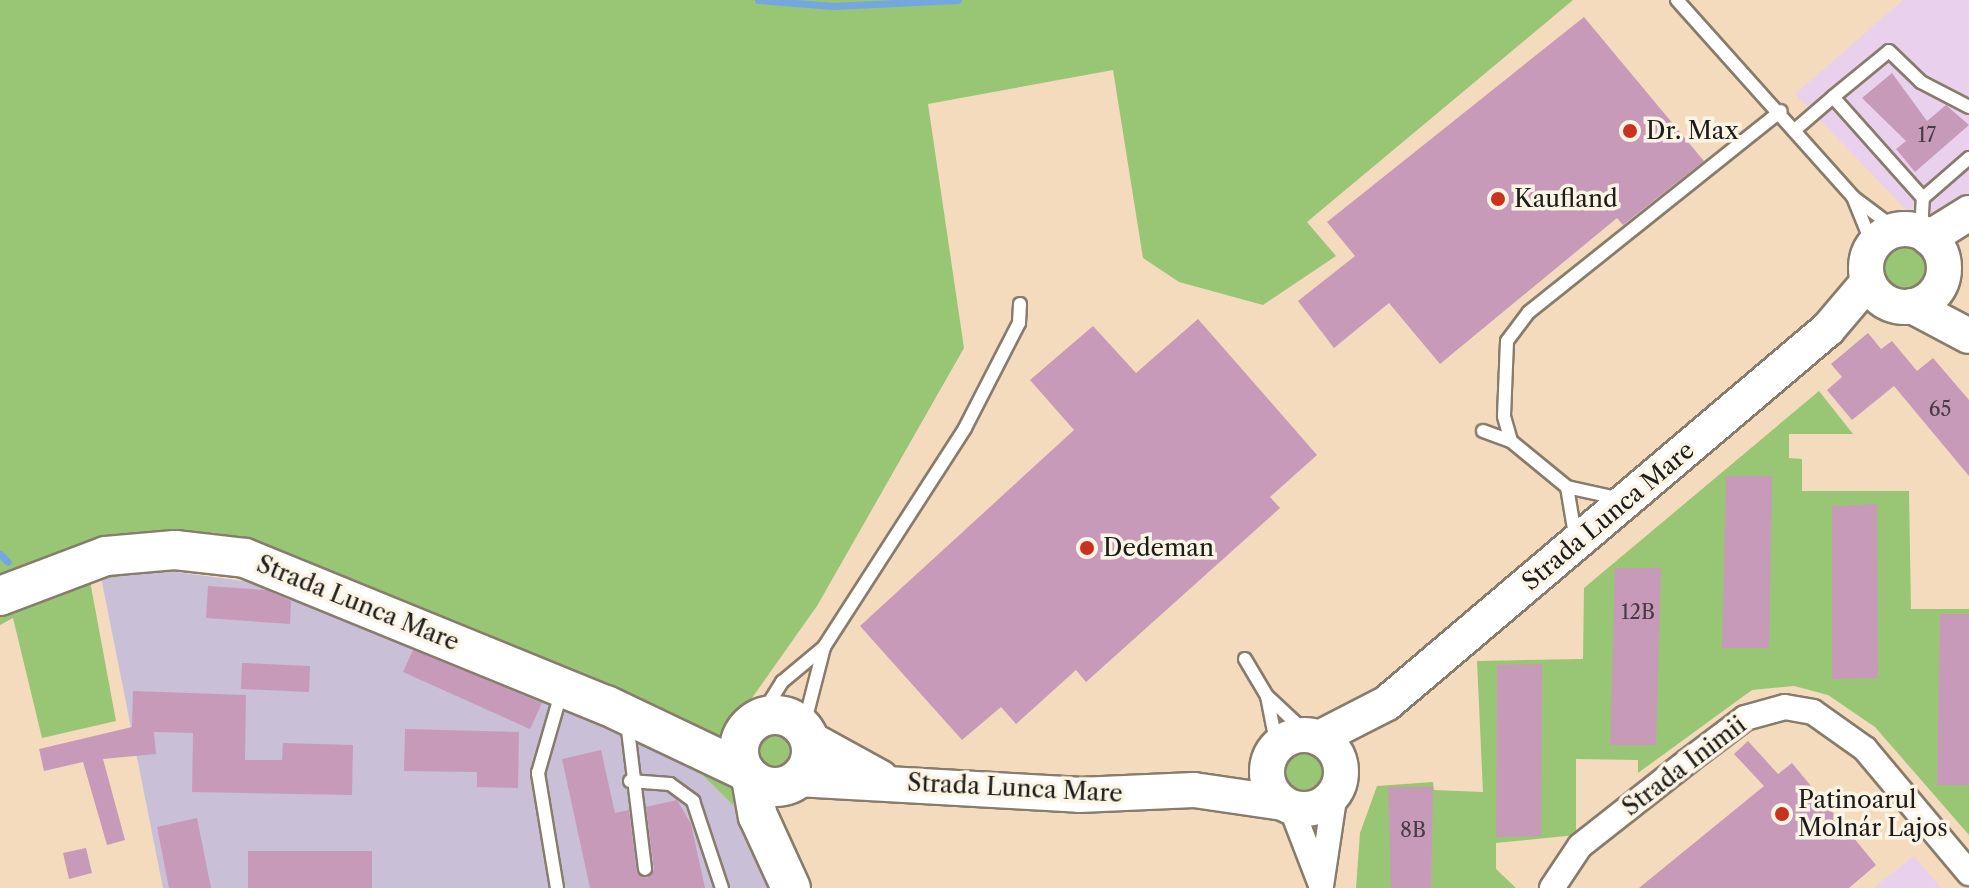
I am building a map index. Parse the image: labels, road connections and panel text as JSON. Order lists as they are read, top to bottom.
{
  "streets": {
    "main road": ["Strada Lunca Mare"],
    "street": ["Strada Inimii"]
  },
  "places": [
    "Dr. Max",
    "Kaufland",
    "Dedeman",
    "Patinoarul Molnár Lajos"
  ],
  "house_numbers": [
    "17",
    "65",
    "12B",
    "8B"
  ]
}
